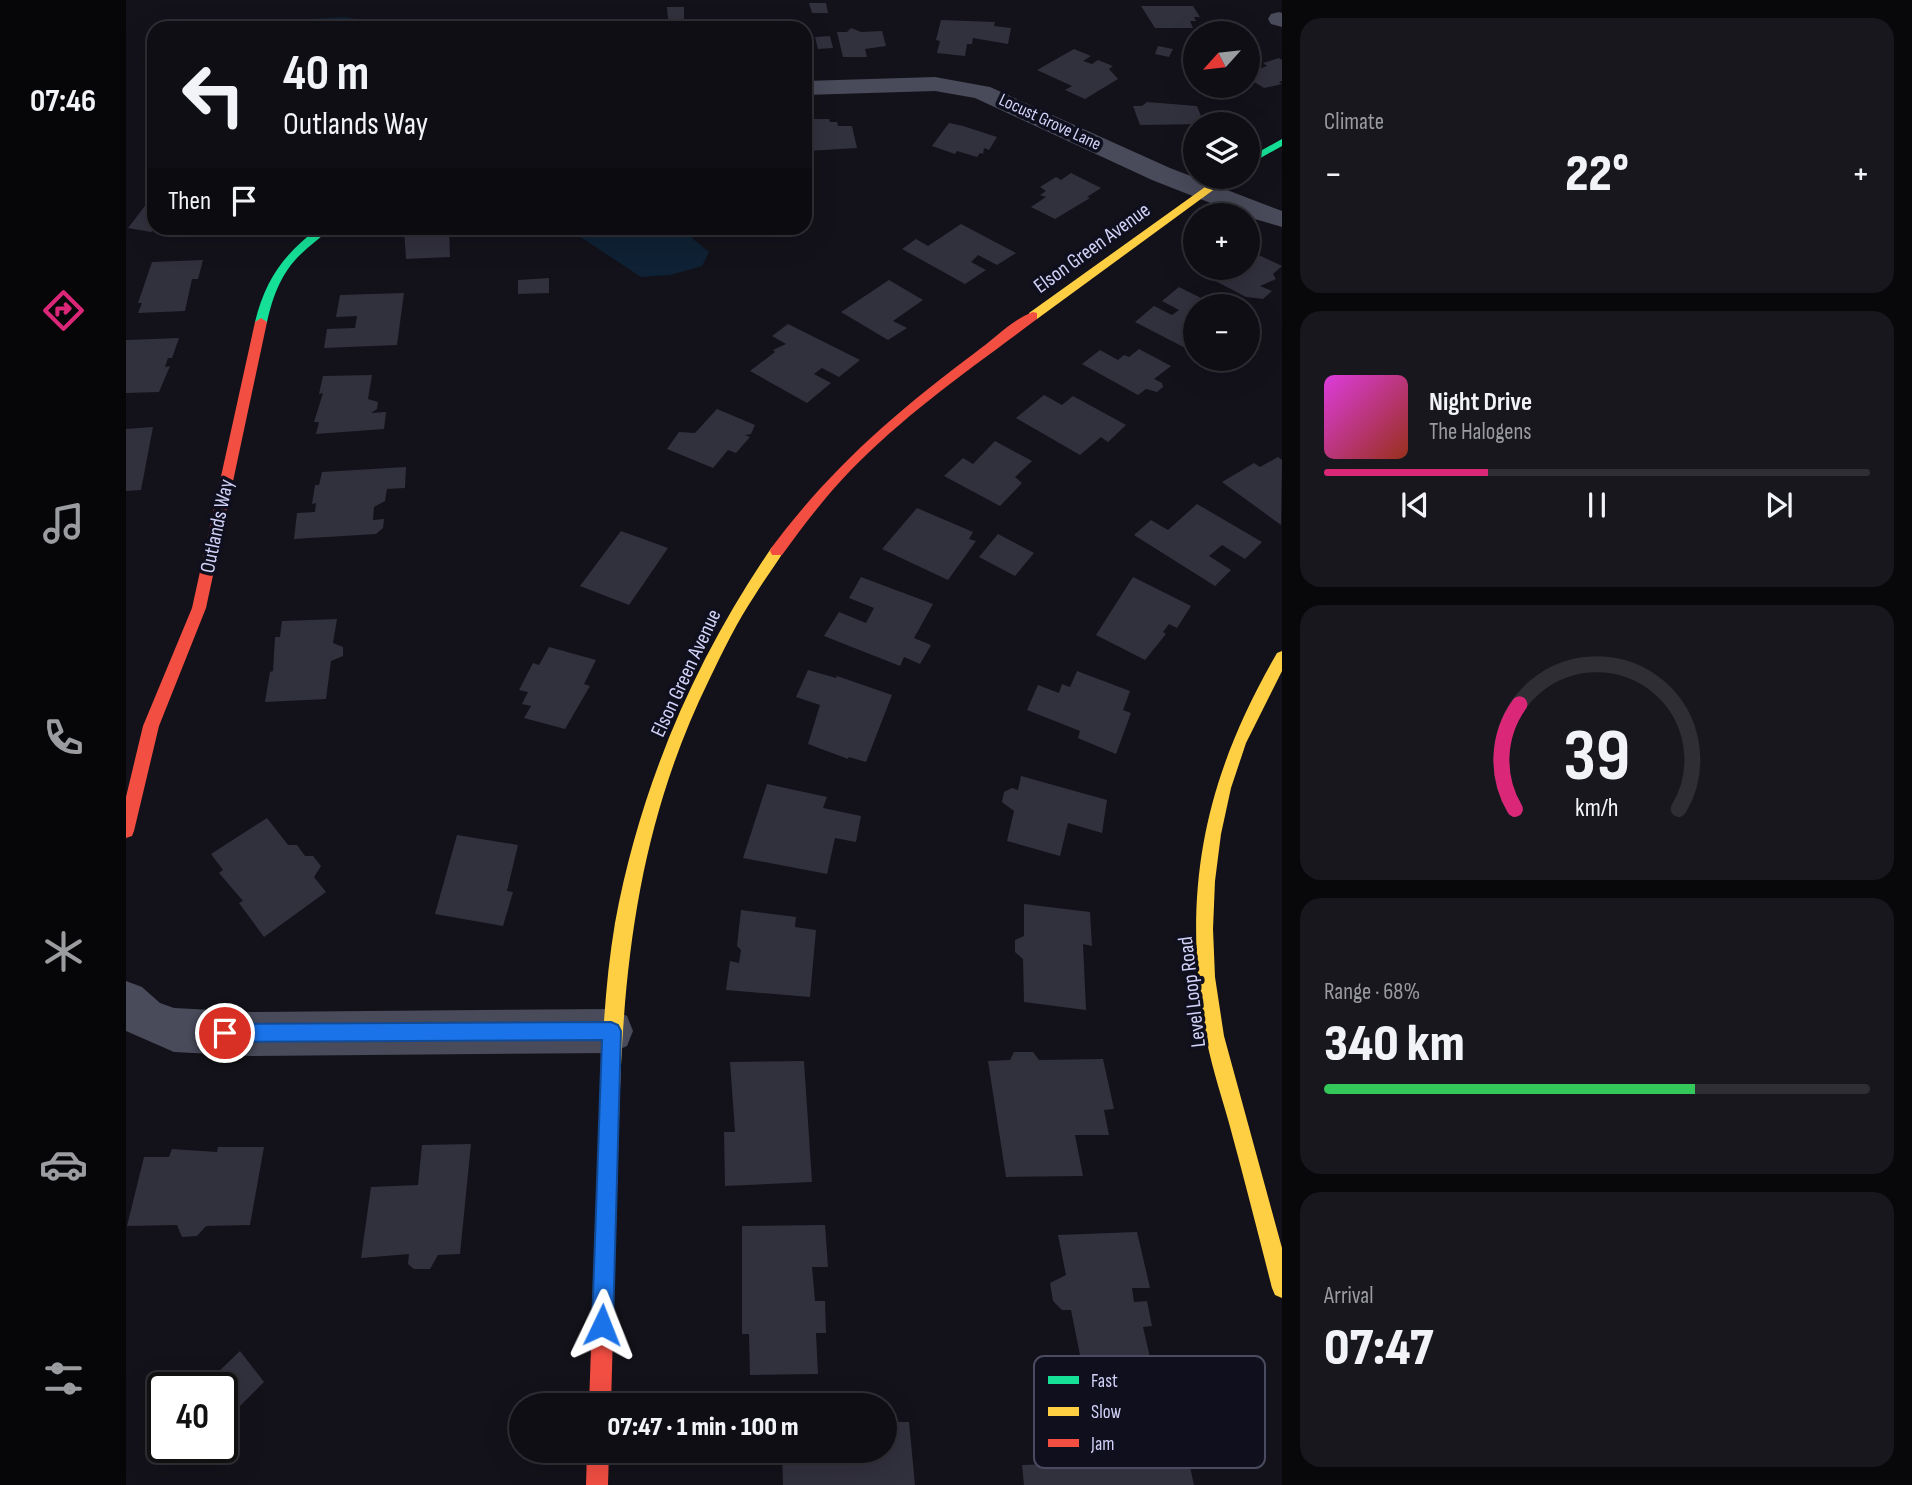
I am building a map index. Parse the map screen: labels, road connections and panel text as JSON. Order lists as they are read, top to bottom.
{
  "streets": {
    "street": [
      "Locust Grove Lane",
      "Elson Green Avenue",
      "Outlands Way",
      "Level Loop Road"
    ]
  },
  "crossings": [
    ["Locust Grove Lane", "Elson Green Avenue"]
  ],
  "legend": ["Fast", "Slow", "Jam"],
  "north": "bottom left",
  "page": {
    "tabs": "07:46",
    "tile": [
      "Climate",
      ["Range · 68%", "340 km"],
      ["Arrival", "07:47"]
    ],
    "map_buttons": ["+", "−"],
    "turn": ["40 m", "Outlands Way"],
    "heat": ["−", "22°", "+"],
    "then": "Then",
    "song": ["Night Drive", "The Halogens"],
    "limit": "40",
    "trip": "07:47 · 1 min · 100 m",
    "gauge": ["39", "km/h"]
  }
}
